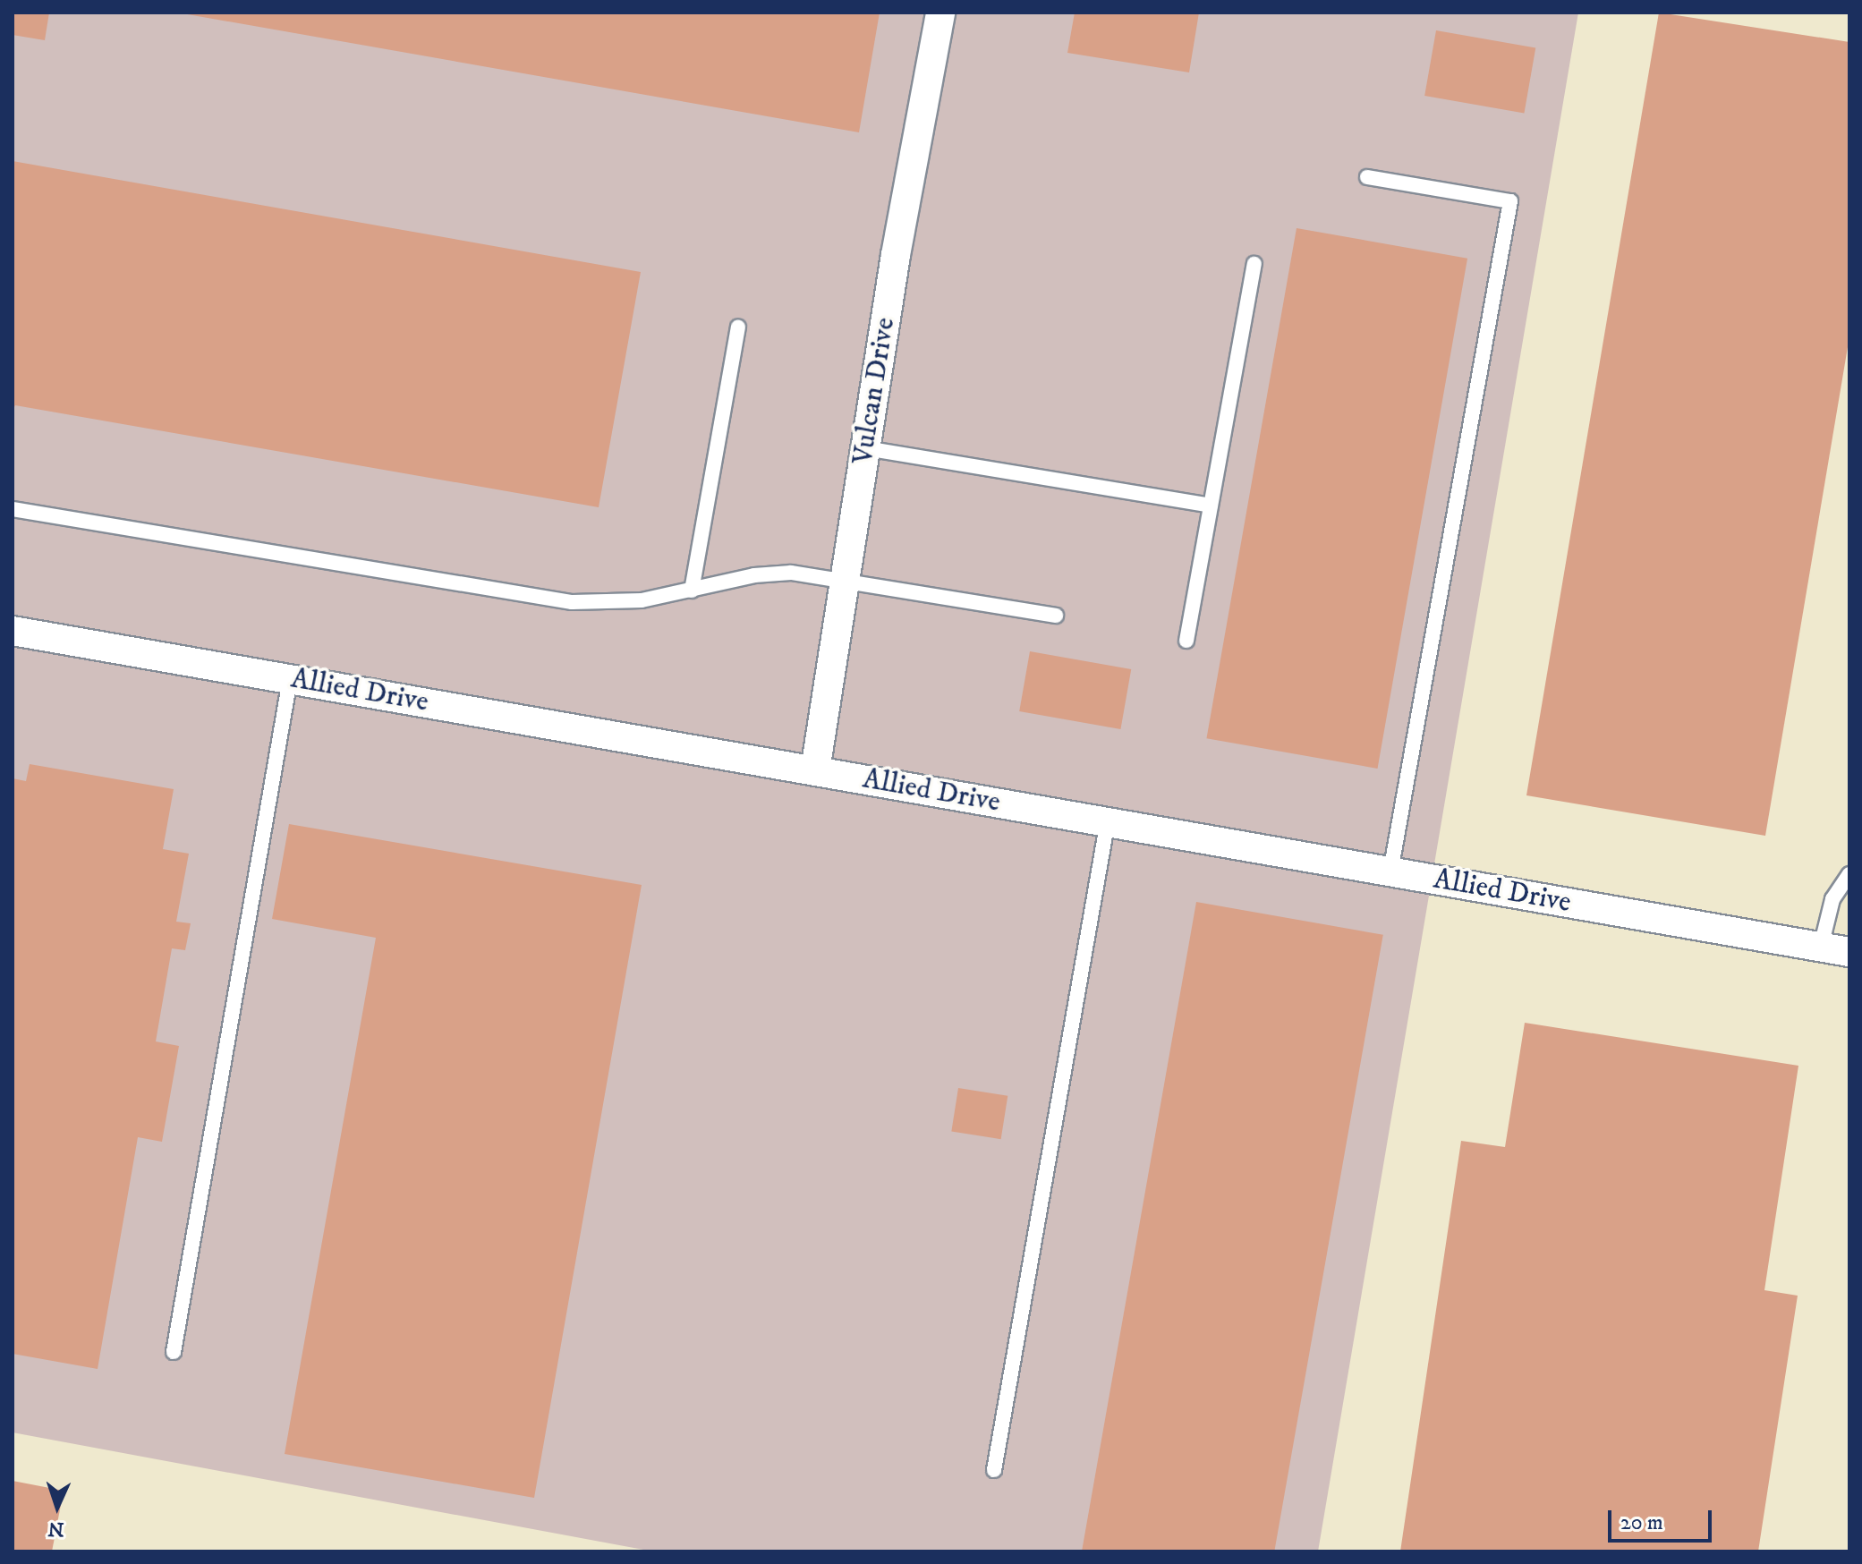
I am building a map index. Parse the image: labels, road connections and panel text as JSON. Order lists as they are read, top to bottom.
{
  "streets": {
    "street": ["Vulcan Drive", "Allied Drive"]
  },
  "crossings": [
    ["Vulcan Drive", "Allied Drive"]
  ],
  "scale_bar": "20 m",
  "north": "bottom"
}
